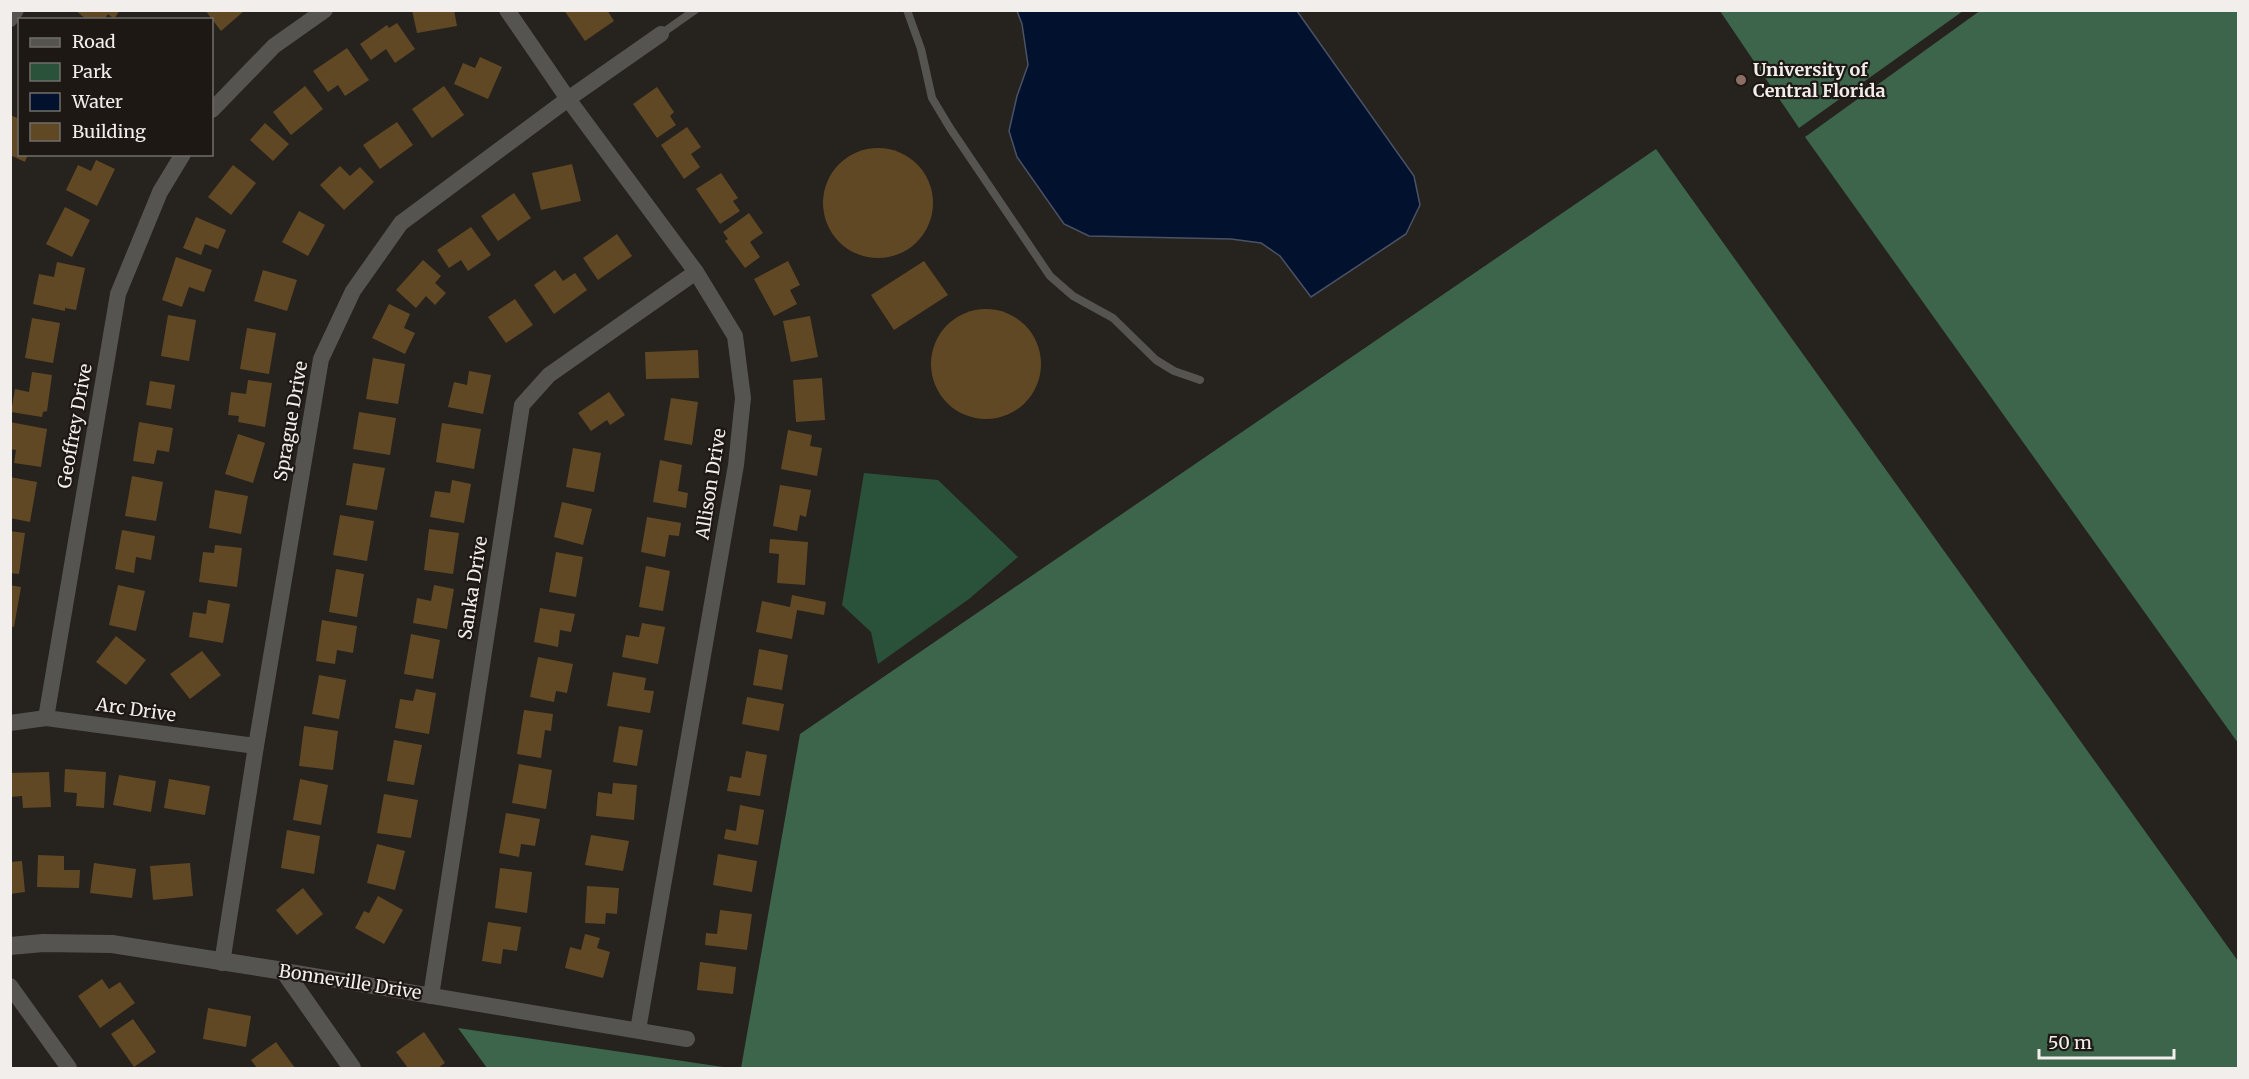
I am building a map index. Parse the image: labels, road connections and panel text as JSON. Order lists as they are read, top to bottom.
{
  "streets": {
    "street": [
      "Sprague Drive",
      "Geoffrey Drive",
      "Allison Drive",
      "Sanka Drive",
      "Arc Drive",
      "Bonneville Drive"
    ]
  },
  "crossings": [
    ["Sprague Drive", "Allison Drive"],
    ["Sprague Drive", "Arc Drive"],
    ["Sprague Drive", "Bonneville Drive"],
    ["Geoffrey Drive", "Arc Drive"],
    ["Allison Drive", "Sanka Drive"],
    ["Allison Drive", "Bonneville Drive"],
    ["Sanka Drive", "Bonneville Drive"]
  ],
  "places": ["University of Central Florida"],
  "legend": [
    "Road",
    "Park",
    "Water",
    "Building"
  ],
  "scale_bar": "50 m"
}
